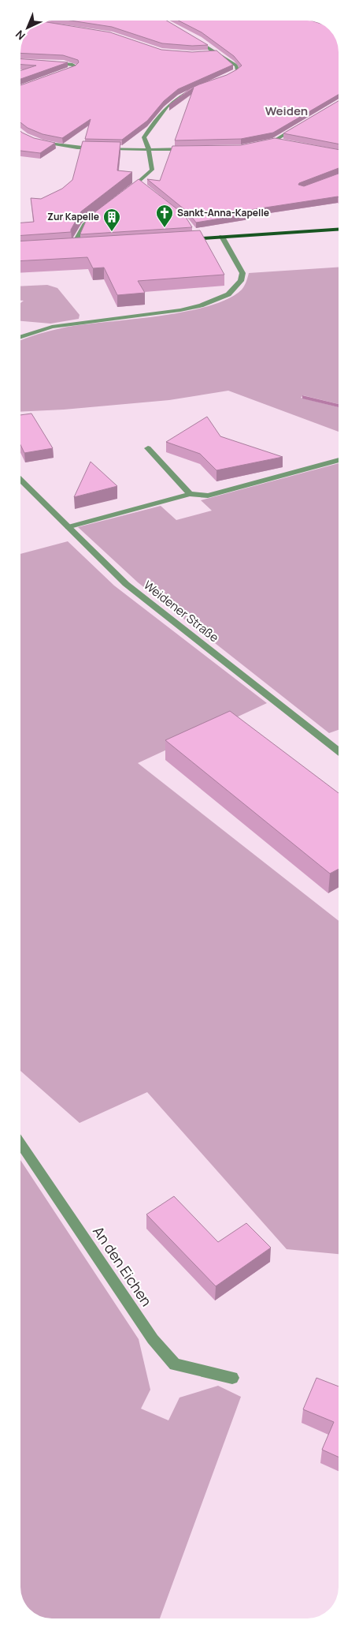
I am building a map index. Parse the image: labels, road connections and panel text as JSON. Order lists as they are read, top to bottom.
{
  "streets": {
    "street": ["Weidener Straße", "An den Eichen"]
  },
  "districts": ["Weiden"],
  "places": {
    "church": ["Sankt-Anna-Kapelle"],
    "building": ["Zur Kapelle"]
  },
  "north": "bottom left"
}
